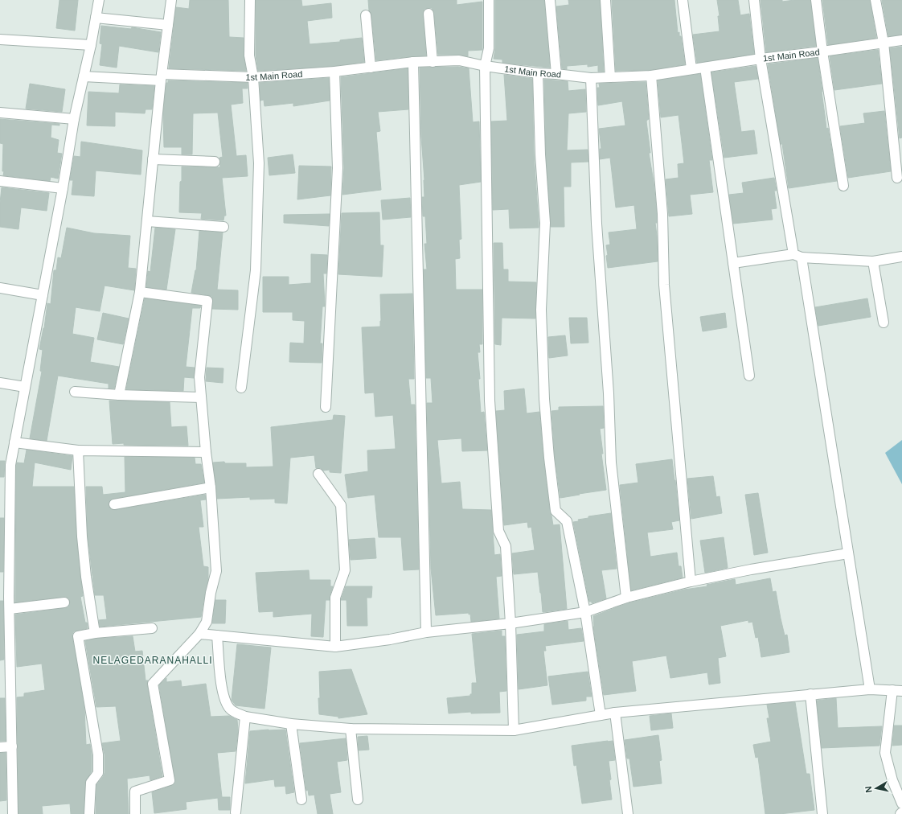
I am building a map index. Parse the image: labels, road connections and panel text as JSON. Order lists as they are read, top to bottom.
{
  "streets": {
    "street": ["1st Main Road"]
  },
  "districts": ["NELAGEDARANAHALLI"],
  "north": "left"
}
